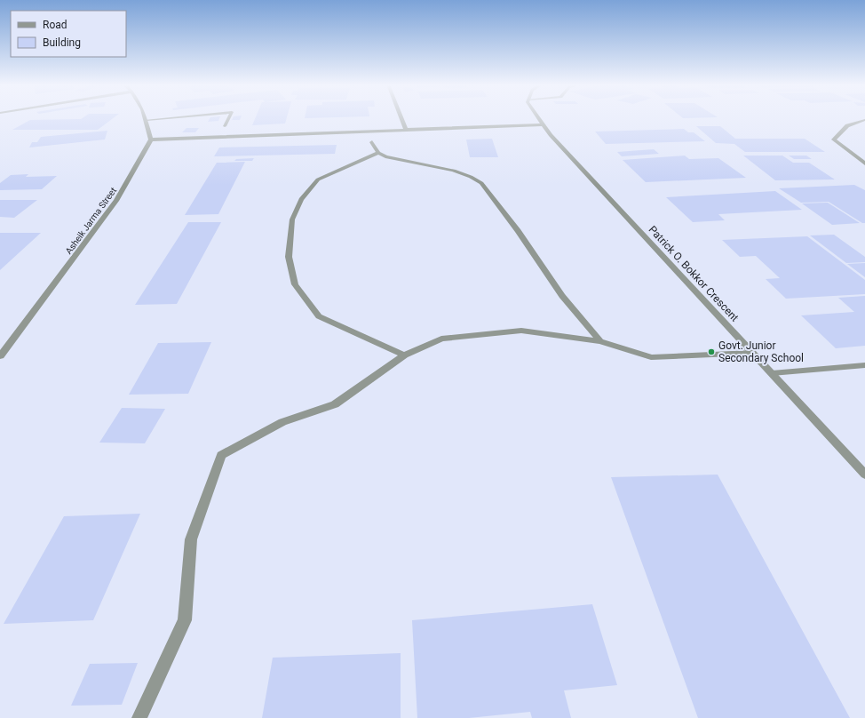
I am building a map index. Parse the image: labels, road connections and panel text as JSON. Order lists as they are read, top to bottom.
{
  "streets": {
    "street": ["Asheik Jarma Street", "Patrick O. Bokkor Crescent"]
  },
  "places": ["Govt. Junior Secondary School"],
  "legend": ["Road", "Building"]
}
